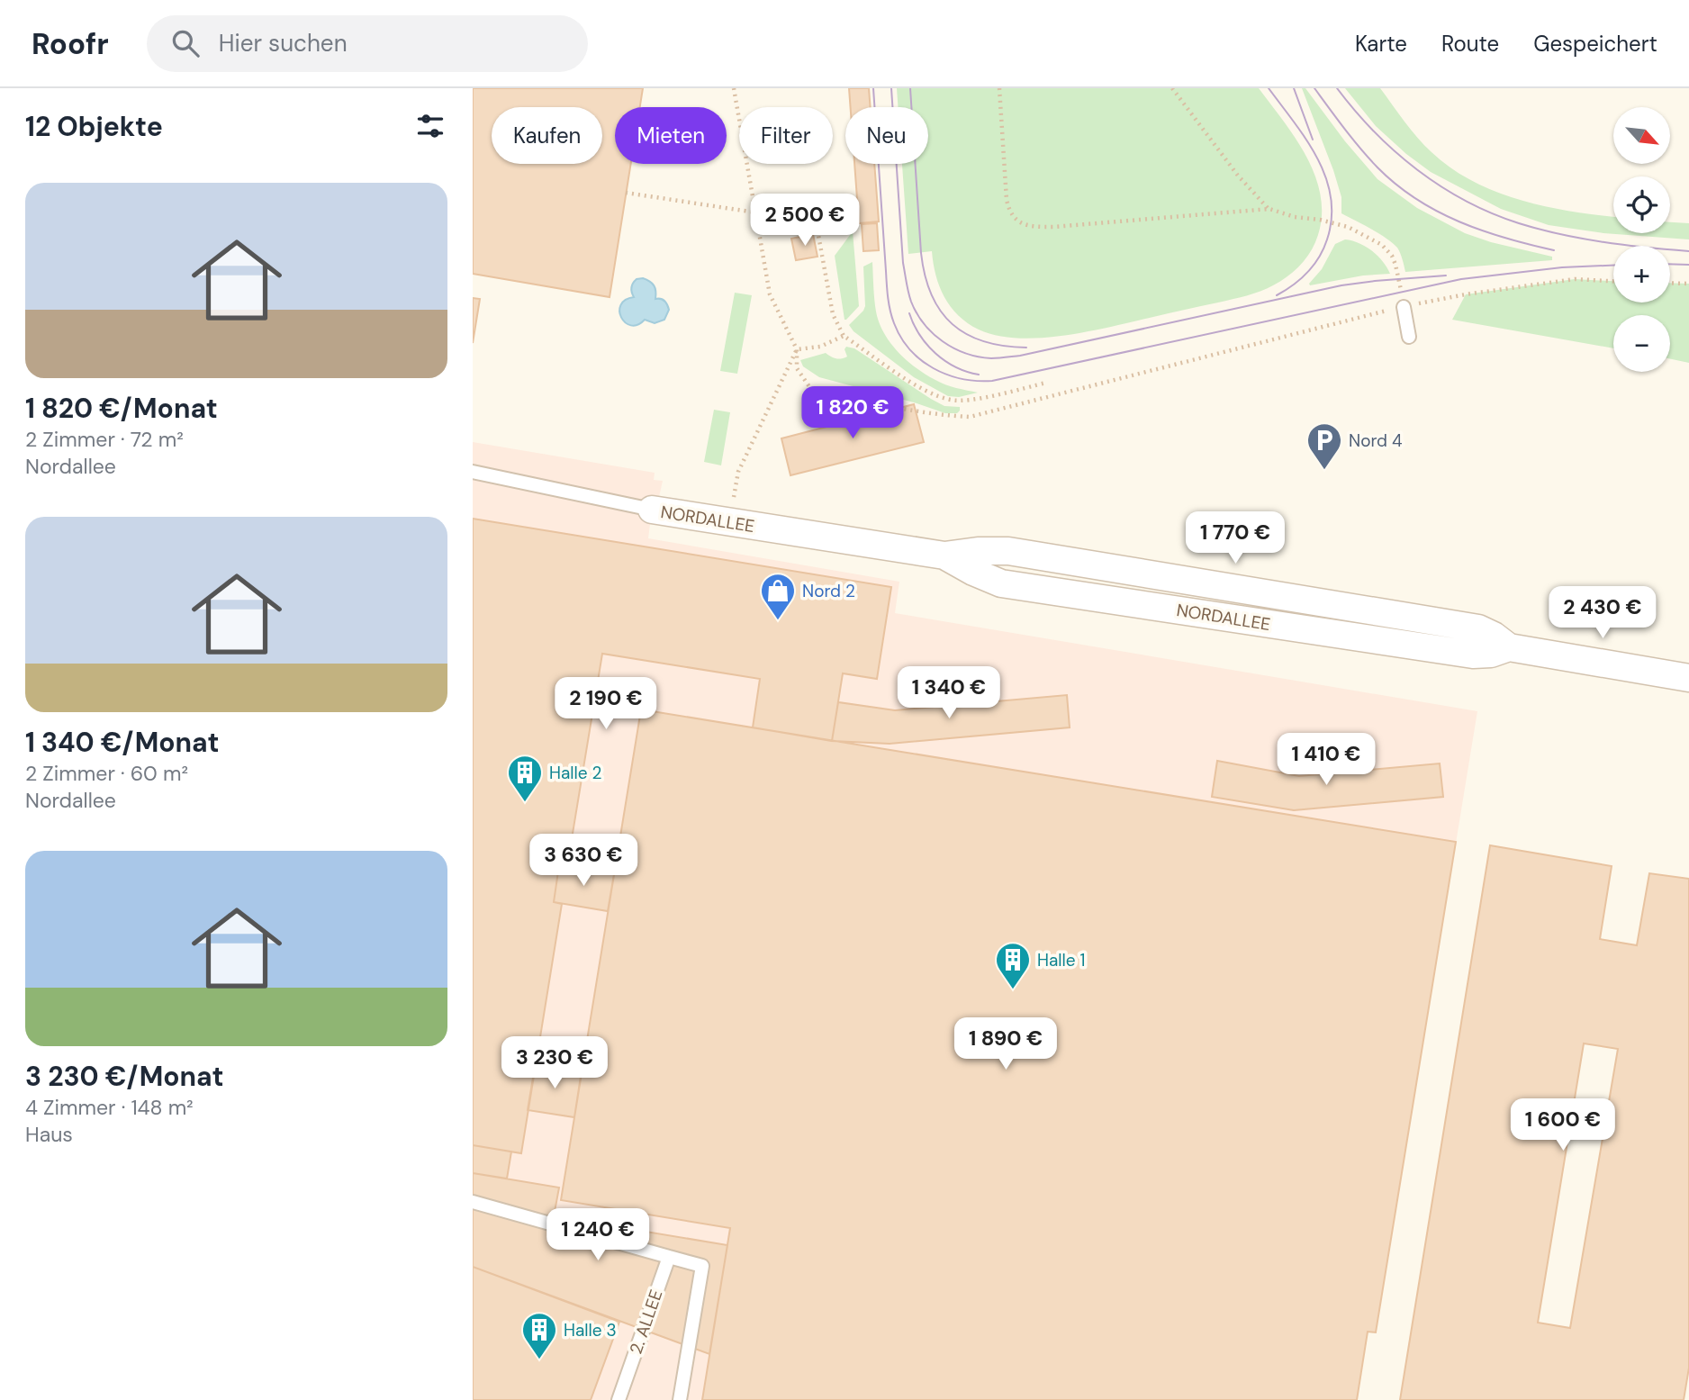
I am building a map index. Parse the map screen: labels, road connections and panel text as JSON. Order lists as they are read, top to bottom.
{
  "streets": {
    "street": ["NORDALLEE"],
    "lane": ["2. ALLEE"]
  },
  "places": {
    "parking": ["Nord 4"],
    "shop": ["Nord 2"],
    "building": ["Halle 2", "Halle 1", "Halle 3"]
  },
  "north": "bottom right",
  "page": {
    "header": "Roofr",
    "search": "Hier suchen",
    "nav": ["Karte", "Route", "Gespeichert"],
    "heading": "12 Objekte",
    "map_buttons": ["+", "−"],
    "chip": [
      "Kaufen",
      "Mieten",
      "Filter",
      "Neu"
    ],
    "list": [
      {
        "name": "1 820 €/Monat",
        "note": "2 Zimmer · 72 m² · Nordallee"
      },
      {
        "name": "1 340 €/Monat",
        "note": "2 Zimmer · 60 m² · Nordallee"
      },
      {
        "name": "3 230 €/Monat",
        "note": "4 Zimmer · 148 m² · Haus"
      }
    ],
    "price": [
      "2 500 €",
      "1 820 €",
      "1 770 €",
      "2 430 €",
      "1 340 €",
      "2 190 €",
      "1 410 €",
      "3 630 €",
      "1 890 €",
      "3 230 €",
      "1 600 €",
      "1 240 €"
    ]
  }
}
